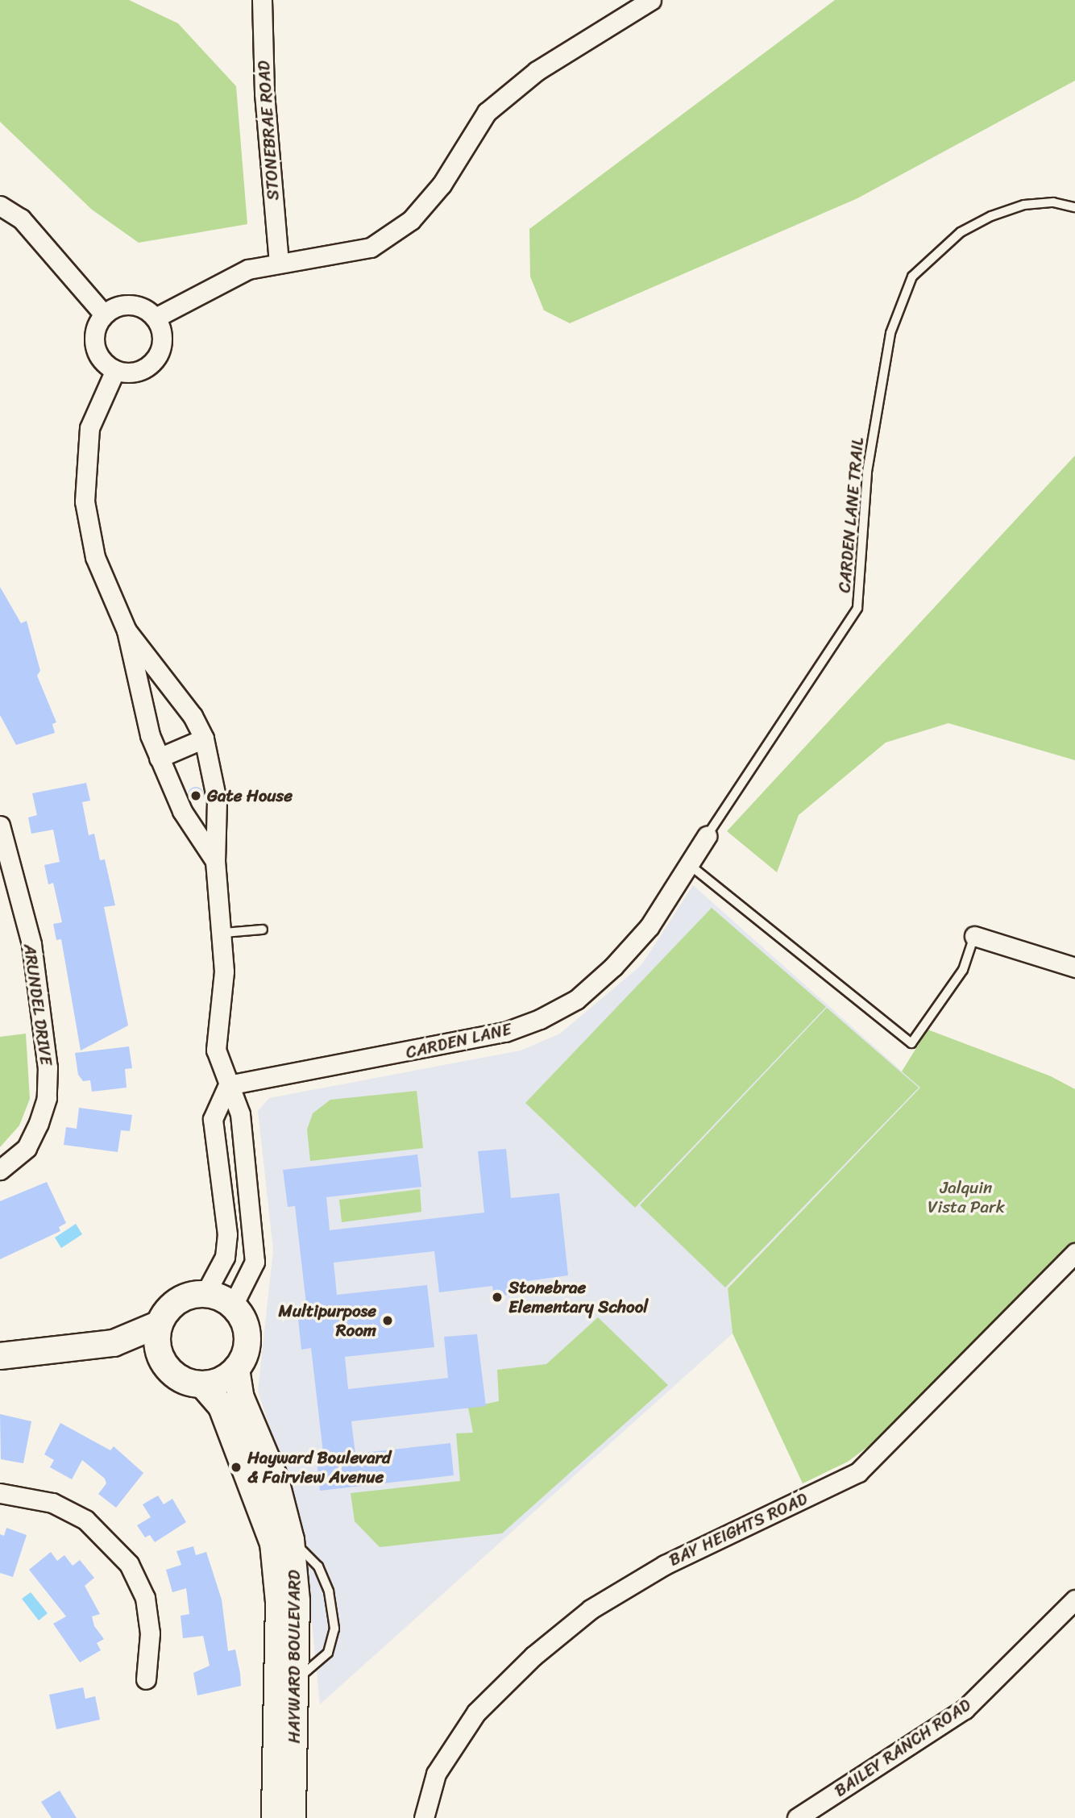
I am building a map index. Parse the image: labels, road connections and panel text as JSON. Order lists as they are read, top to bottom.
{
  "streets": {
    "main road": ["HAYWARD BOULEVARD"],
    "street": [
      "STONEBRAE ROAD",
      "ARUNDEL DRIVE",
      "CARDEN LANE",
      "BAY HEIGHTS ROAD",
      "BAILEY RANCH ROAD"
    ],
    "lane": ["CARDEN LANE TRAIL"]
  },
  "crossings": [
    ["CARDEN LANE TRAIL", "CARDEN LANE"]
  ],
  "parks": ["Jalquin Vista Park"],
  "places": [
    "Gate House",
    "Stonebrae Elementary School",
    "Multipurpose Room",
    "Hayward Boulevard & Fairview Avenue"
  ]
}
